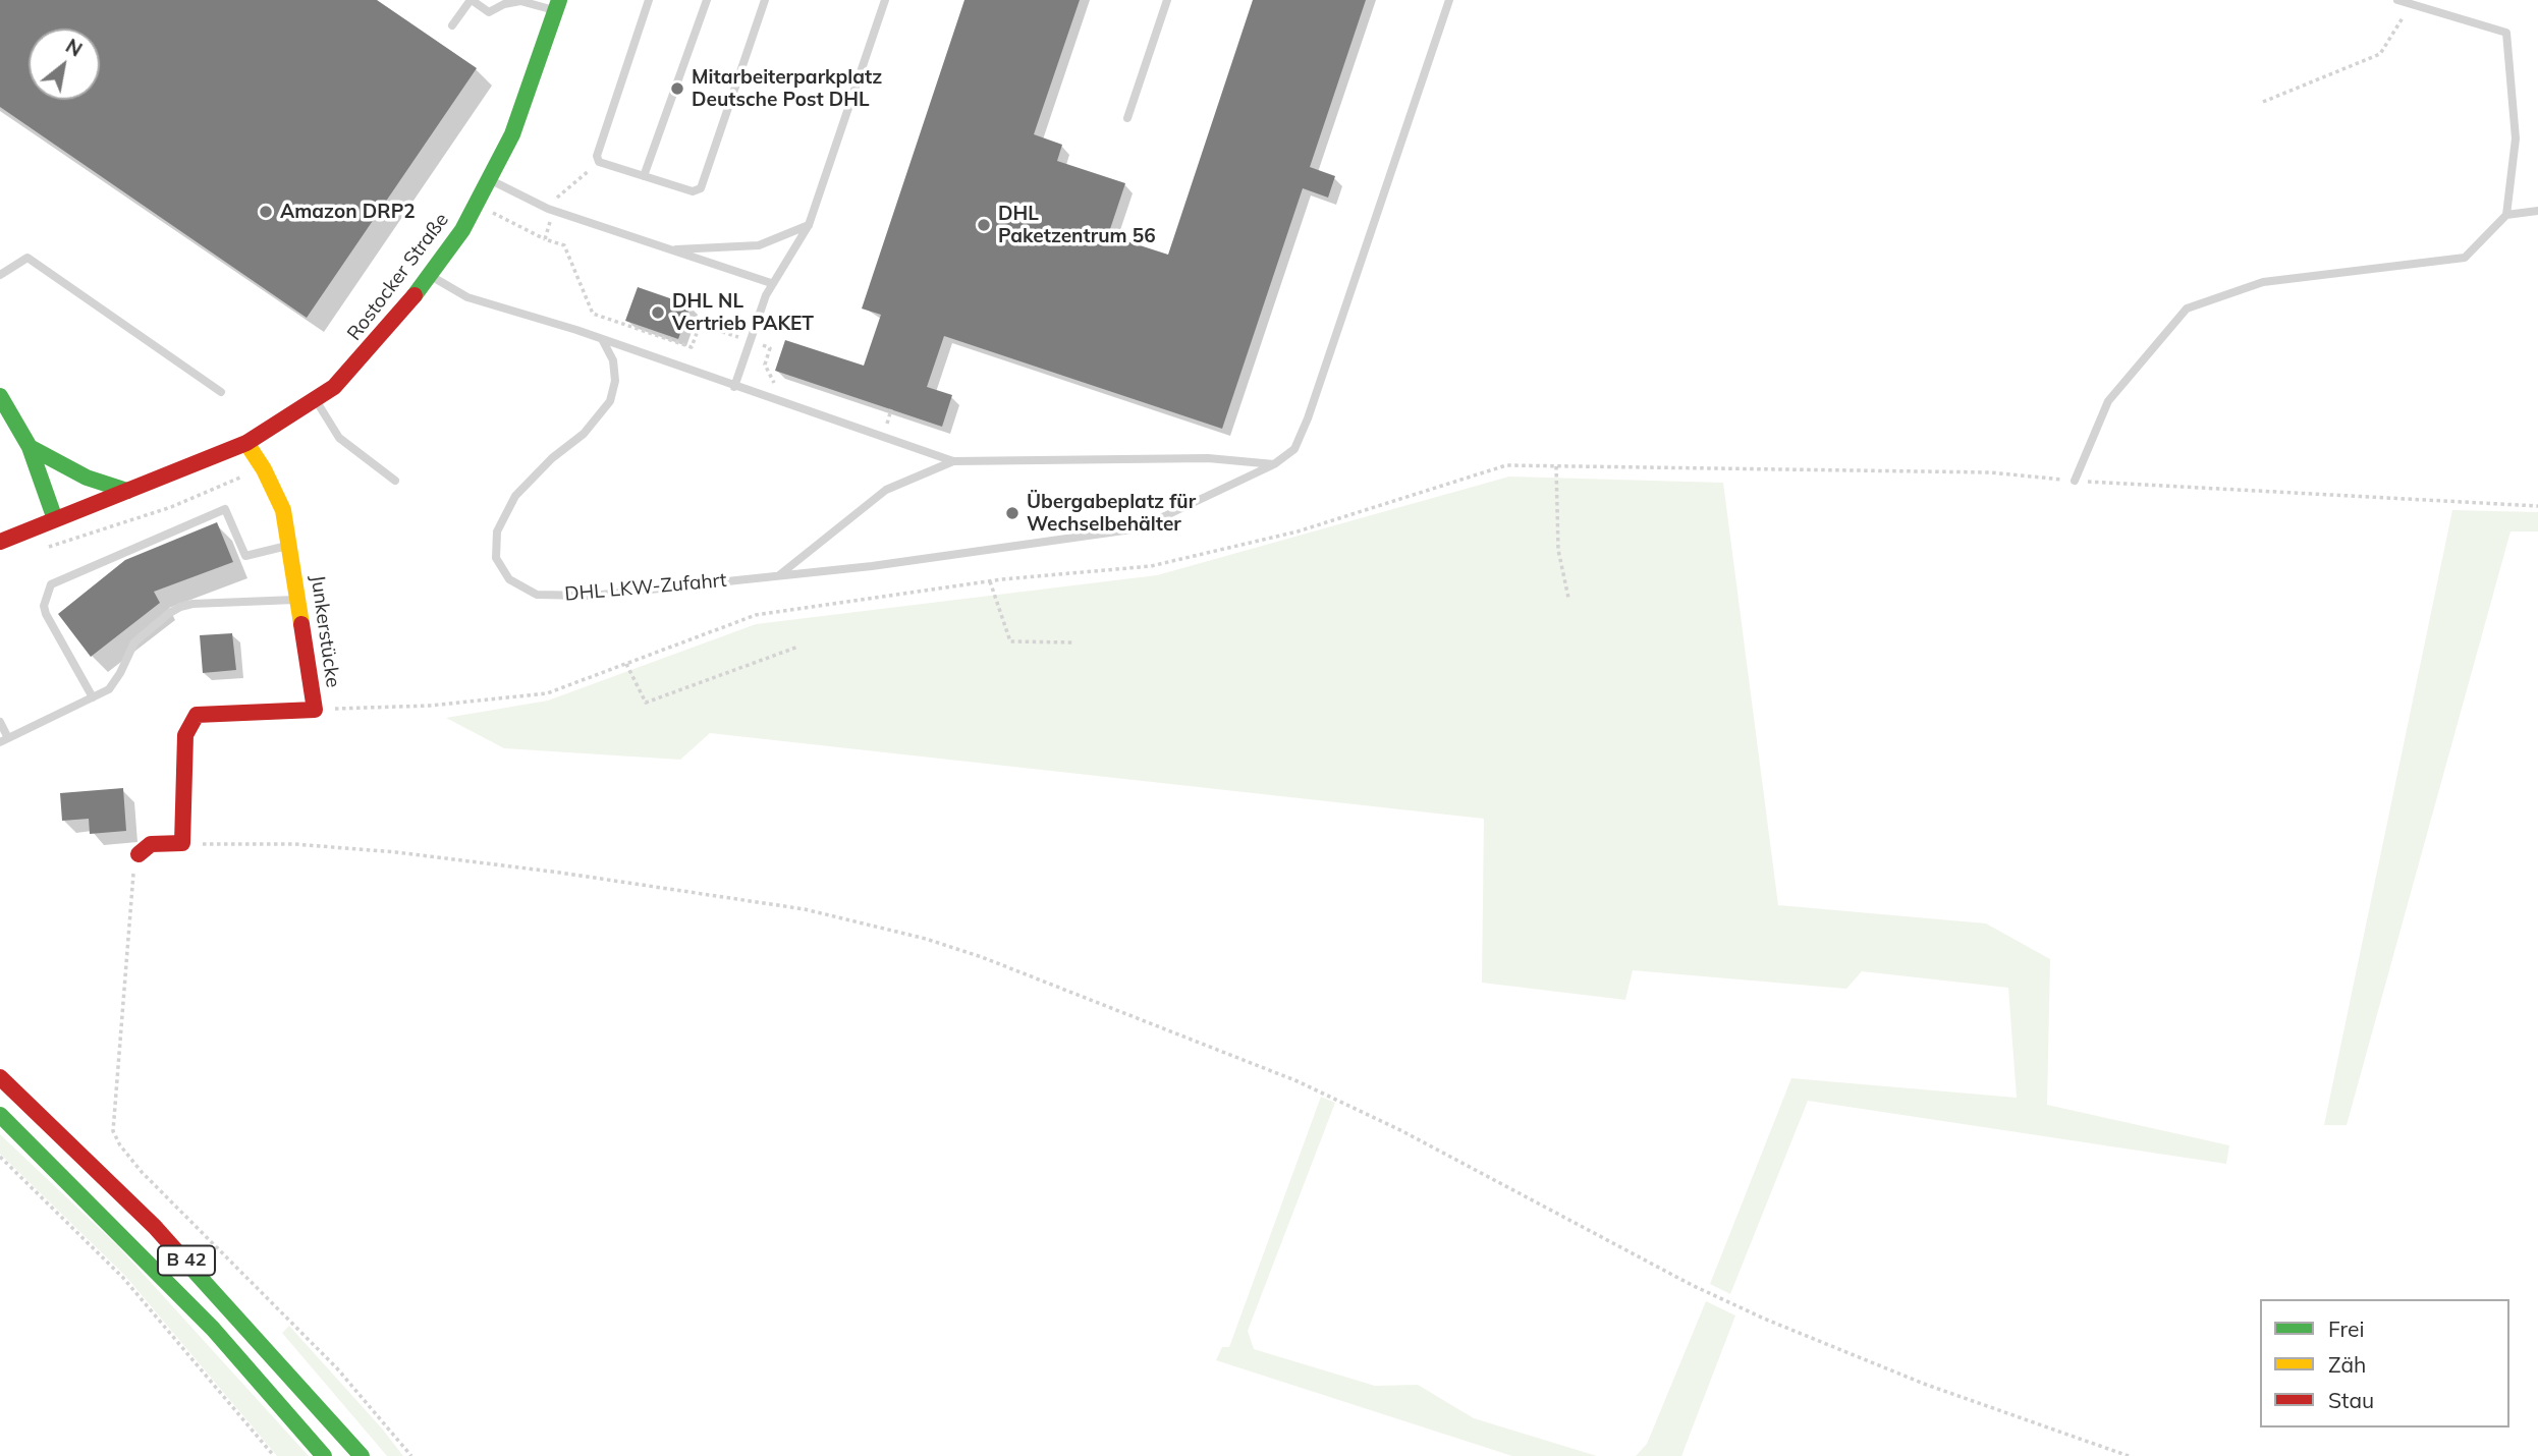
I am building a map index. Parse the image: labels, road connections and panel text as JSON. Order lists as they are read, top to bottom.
{
  "streets": {
    "main road": ["Rostocker Straße", "Junkerstücke", "B 42"],
    "lane": ["DHL LKW-Zufahrt"]
  },
  "crossings": [
    ["Rostocker Straße", "Junkerstücke"]
  ],
  "places": [
    "Mitarbeiterparkplatz Deutsche Post DHL",
    "Amazon DRP2",
    "DHL Paketzentrum 56",
    "DHL NL Vertrieb PAKET",
    "Übergabeplatz für Wechselbehälter"
  ],
  "legend": ["Frei", "Zäh", "Stau"],
  "north": "top right"
}
